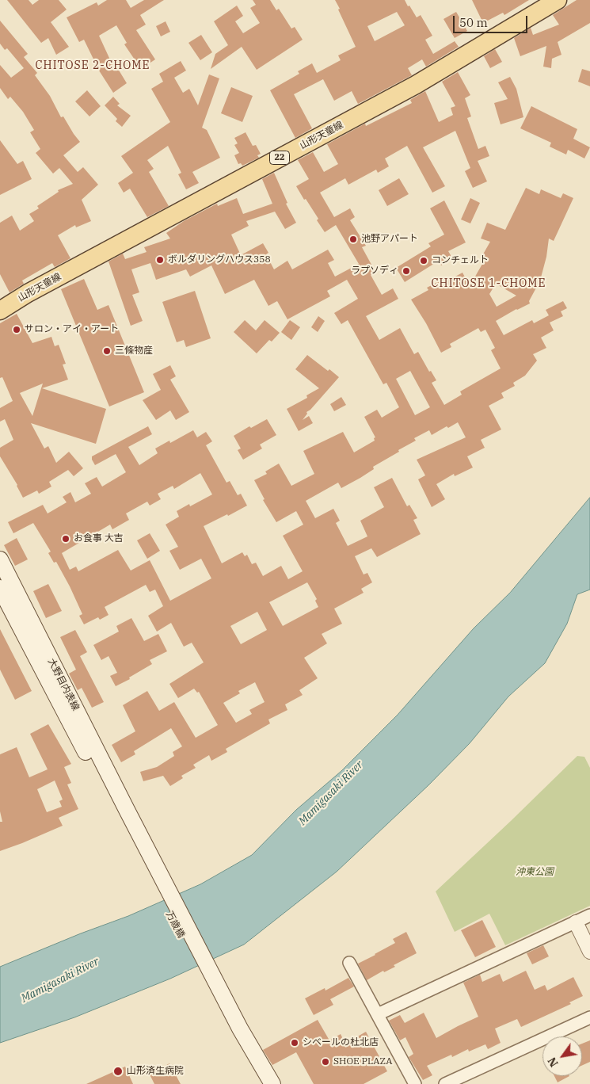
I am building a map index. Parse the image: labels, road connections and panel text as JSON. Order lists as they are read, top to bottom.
{
  "streets": {
    "main road": [
      "山形天童線",
      "22",
      "大野目内表線",
      "万歳橋"
    ]
  },
  "crossings": [
    ["大野目内表線", "万歳橋"]
  ],
  "districts": ["CHITOSE 2-CHOME", "CHITOSE 1-CHOME"],
  "water": ["Mamigasaki River"],
  "parks": ["沖東公園"],
  "places": [
    "池野アパート",
    "ボルダリングハウス358",
    "コンチェルト",
    "ラプソディ",
    "サロン・アイ・アート",
    "三條物産",
    "お食事 大吉",
    "シベールの杜北店",
    "SHOE PLAZA",
    "山形済生病院"
  ],
  "scale_bar": "50 m",
  "north": "bottom left"
}
